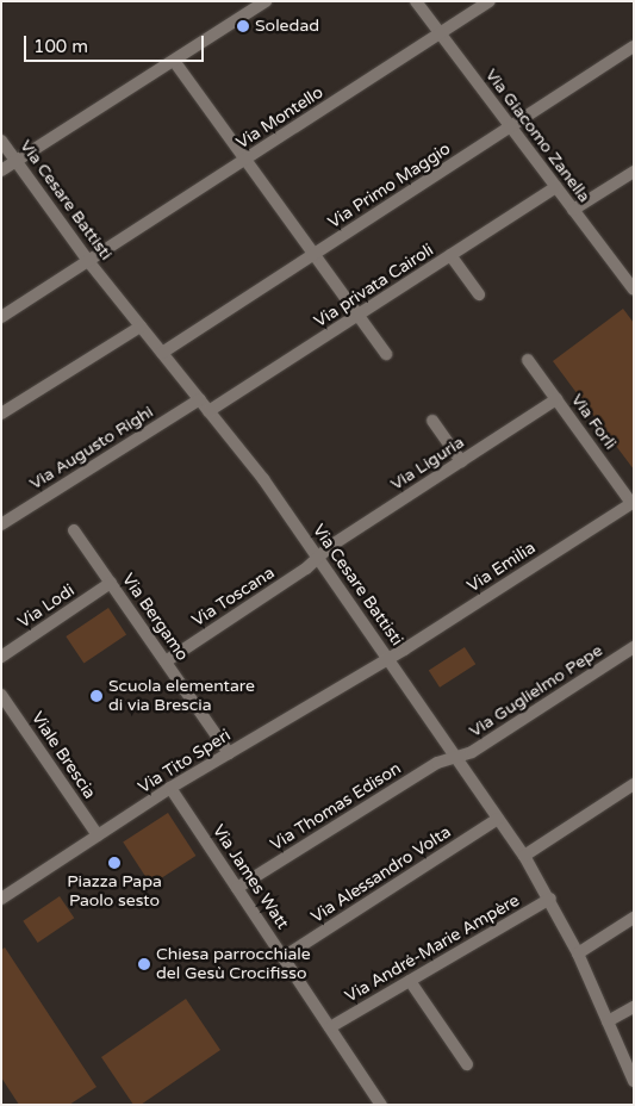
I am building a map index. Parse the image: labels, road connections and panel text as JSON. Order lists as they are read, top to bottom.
{
  "streets": {
    "street": [
      "Via Montello",
      "Via Giacomo Zanella",
      "Via Primo Maggio",
      "Via Cesare Battisti",
      "Via privata Cairoli",
      "Via Forlì",
      "Via Augusto Righi",
      "Via Liguria",
      "Via Emilia",
      "Via Toscana",
      "Via Lodi",
      "Via Bergamo",
      "Via Guglielmo Pepe",
      "Viale Brescia",
      "Via Tito Speri",
      "Via Thomas Edison",
      "Via Alessandro Volta",
      "Via James Watt",
      "Via André-Marie Ampère"
    ]
  },
  "crossings": [
    ["Via Montello", "Via Giacomo Zanella"],
    ["Via Montello", "Via Cesare Battisti"],
    ["Via Giacomo Zanella", "Via Primo Maggio"],
    ["Via Giacomo Zanella", "Via privata Cairoli"],
    ["Via Primo Maggio", "Via Cesare Battisti"],
    ["Via Cesare Battisti", "Via privata Cairoli"],
    ["Via Cesare Battisti", "Via Augusto Righi"],
    ["Via Cesare Battisti", "Via Liguria"],
    ["Via Cesare Battisti", "Via Emilia"],
    ["Via Cesare Battisti", "Via Toscana"],
    ["Via Cesare Battisti", "Via Guglielmo Pepe"],
    ["Via Cesare Battisti", "Via Tito Speri"],
    ["Via Cesare Battisti", "Via Thomas Edison"],
    ["Via Cesare Battisti", "Via Alessandro Volta"],
    ["Via Cesare Battisti", "Via André-Marie Ampère"],
    ["Via Forlì", "Via Liguria"],
    ["Via Forlì", "Via Emilia"],
    ["Via Liguria", "Via Toscana"],
    ["Via Emilia", "Via Tito Speri"],
    ["Via Toscana", "Via Bergamo"],
    ["Via Lodi", "Via Bergamo"],
    ["Via Bergamo", "Via Tito Speri"],
    ["Via Guglielmo Pepe", "Via Thomas Edison"],
    ["Viale Brescia", "Via Tito Speri"],
    ["Via Tito Speri", "Via James Watt"],
    ["Via Thomas Edison", "Via James Watt"],
    ["Via Alessandro Volta", "Via James Watt"],
    ["Via James Watt", "Via André-Marie Ampère"]
  ],
  "places": [
    "Soledad",
    "Scuola elementare di via Brescia",
    "Piazza Papa Paolo sesto",
    "Chiesa parrocchiale del Gesù Crocifisso"
  ],
  "scale_bar": "100 m"
}
